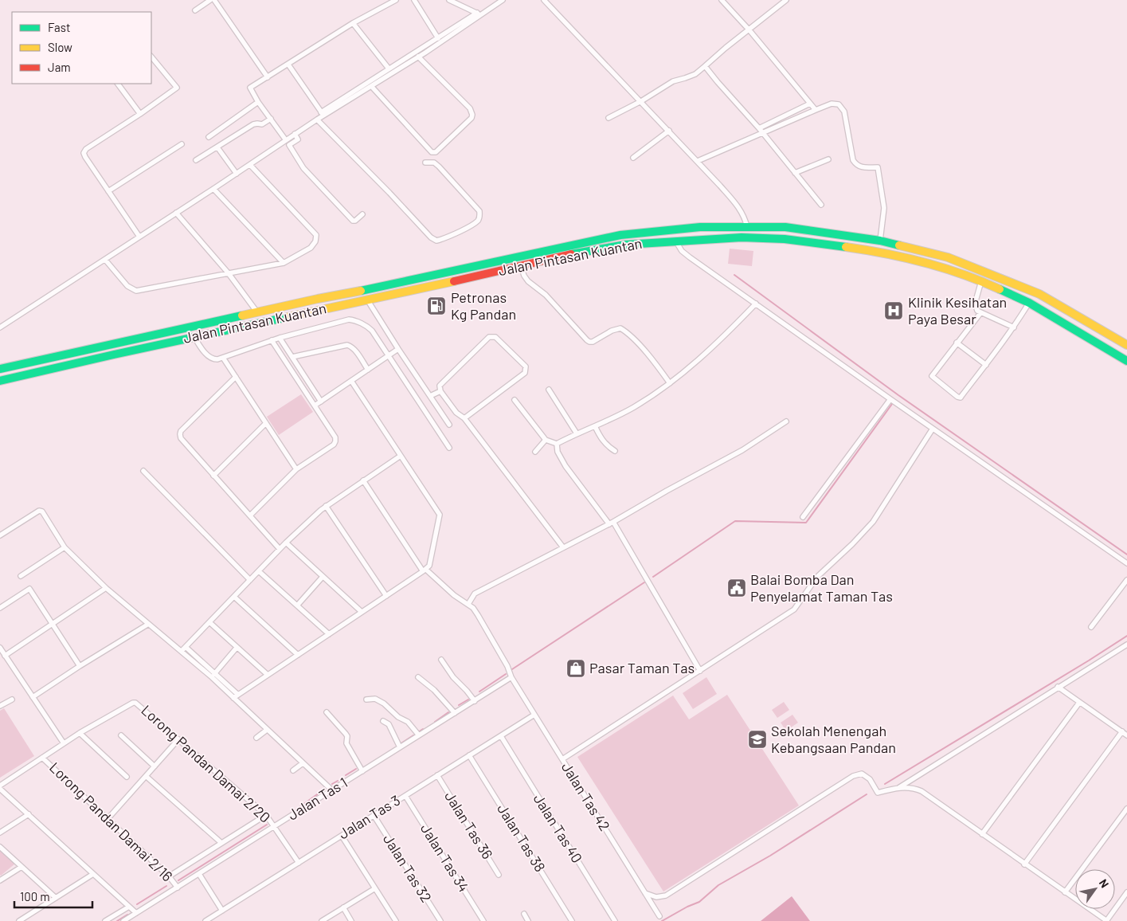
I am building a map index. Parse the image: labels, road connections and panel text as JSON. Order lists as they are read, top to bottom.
{
  "streets": {
    "highway": ["Jalan Pintasan Kuantan"],
    "street": [
      "Lorong Pandan Damai 2/20",
      "Jalan Tas 42",
      "Jalan Tas 1",
      "Jalan Tas 3",
      "Lorong Pandan Damai 2/16",
      "Jalan Tas 36",
      "Jalan Tas 40",
      "Jalan Tas 38",
      "Jalan Tas 34",
      "Jalan Tas 32"
    ]
  },
  "crossings": [
    ["Lorong Pandan Damai 2/20", "Jalan Tas 1"],
    ["Lorong Pandan Damai 2/20", "Jalan Tas 3"],
    ["Jalan Tas 42", "Jalan Tas 1"],
    ["Jalan Tas 42", "Jalan Tas 3"],
    ["Jalan Tas 1", "Lorong Pandan Damai 2/16"],
    ["Jalan Tas 3", "Jalan Tas 36"],
    ["Jalan Tas 3", "Jalan Tas 40"],
    ["Jalan Tas 3", "Jalan Tas 38"],
    ["Jalan Tas 3", "Jalan Tas 34"],
    ["Jalan Tas 3", "Jalan Tas 32"]
  ],
  "places": {
    "fuel station": ["Petronas Kg Pandan"],
    "hospital": ["Klinik Kesihatan Paya Besar"],
    "public building": ["Balai Bomba Dan Penyelamat Taman Tas"],
    "shop": ["Pasar Taman Tas"],
    "school or university": ["Sekolah Menengah Kebangsaan Pandan"]
  },
  "legend": ["Fast", "Slow", "Jam"],
  "scale_bar": "100 m",
  "north": "top right"
}
